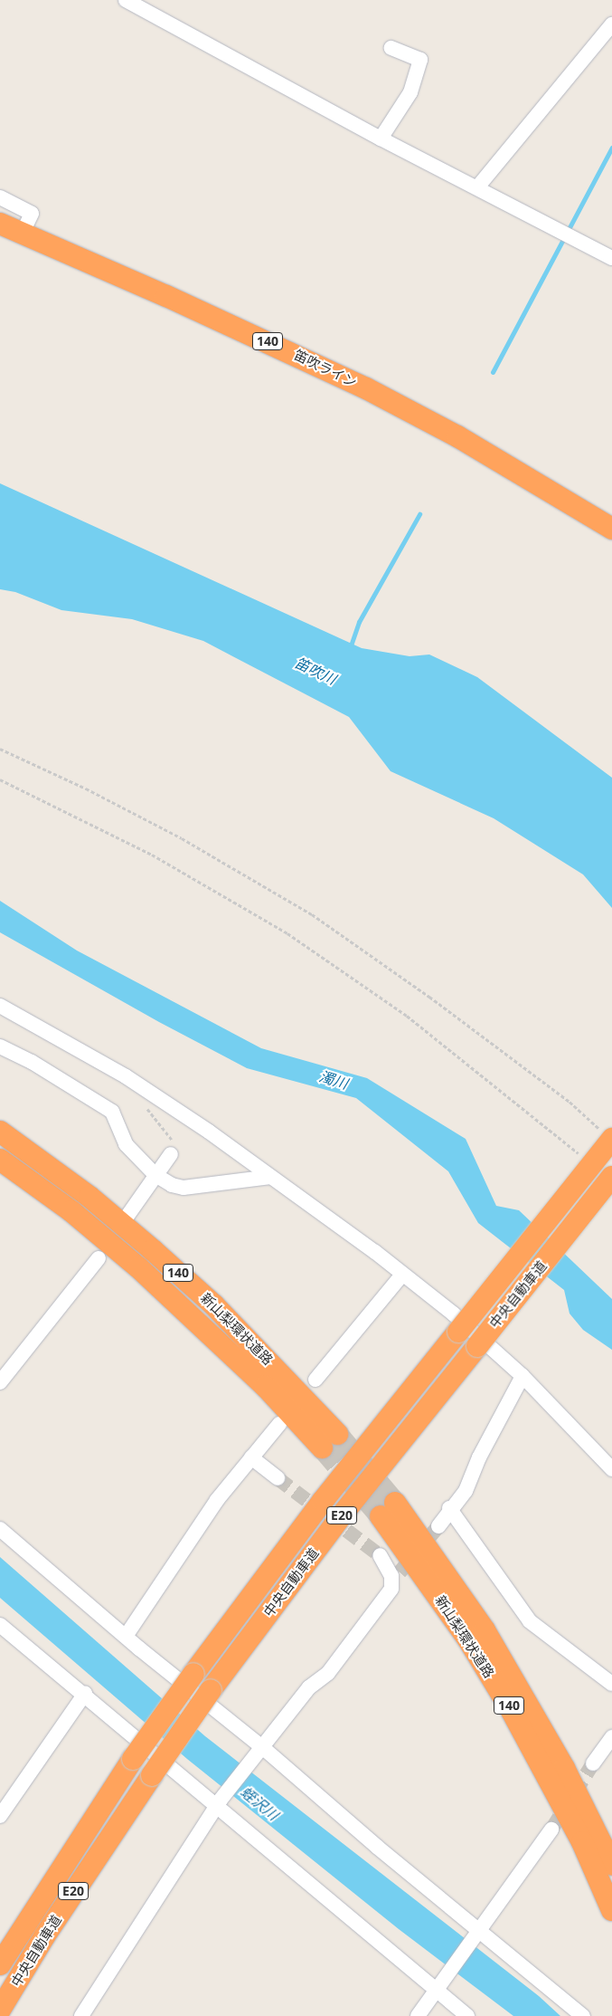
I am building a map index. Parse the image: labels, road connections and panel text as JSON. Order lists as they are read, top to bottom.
{
  "streets": {
    "highway": [
      "140",
      "笛吹ライン",
      "中央自動車道",
      "新山梨環状道路",
      "E20"
    ]
  },
  "water": ["笛吹川", "濁川", "蛭沢川"]
}
